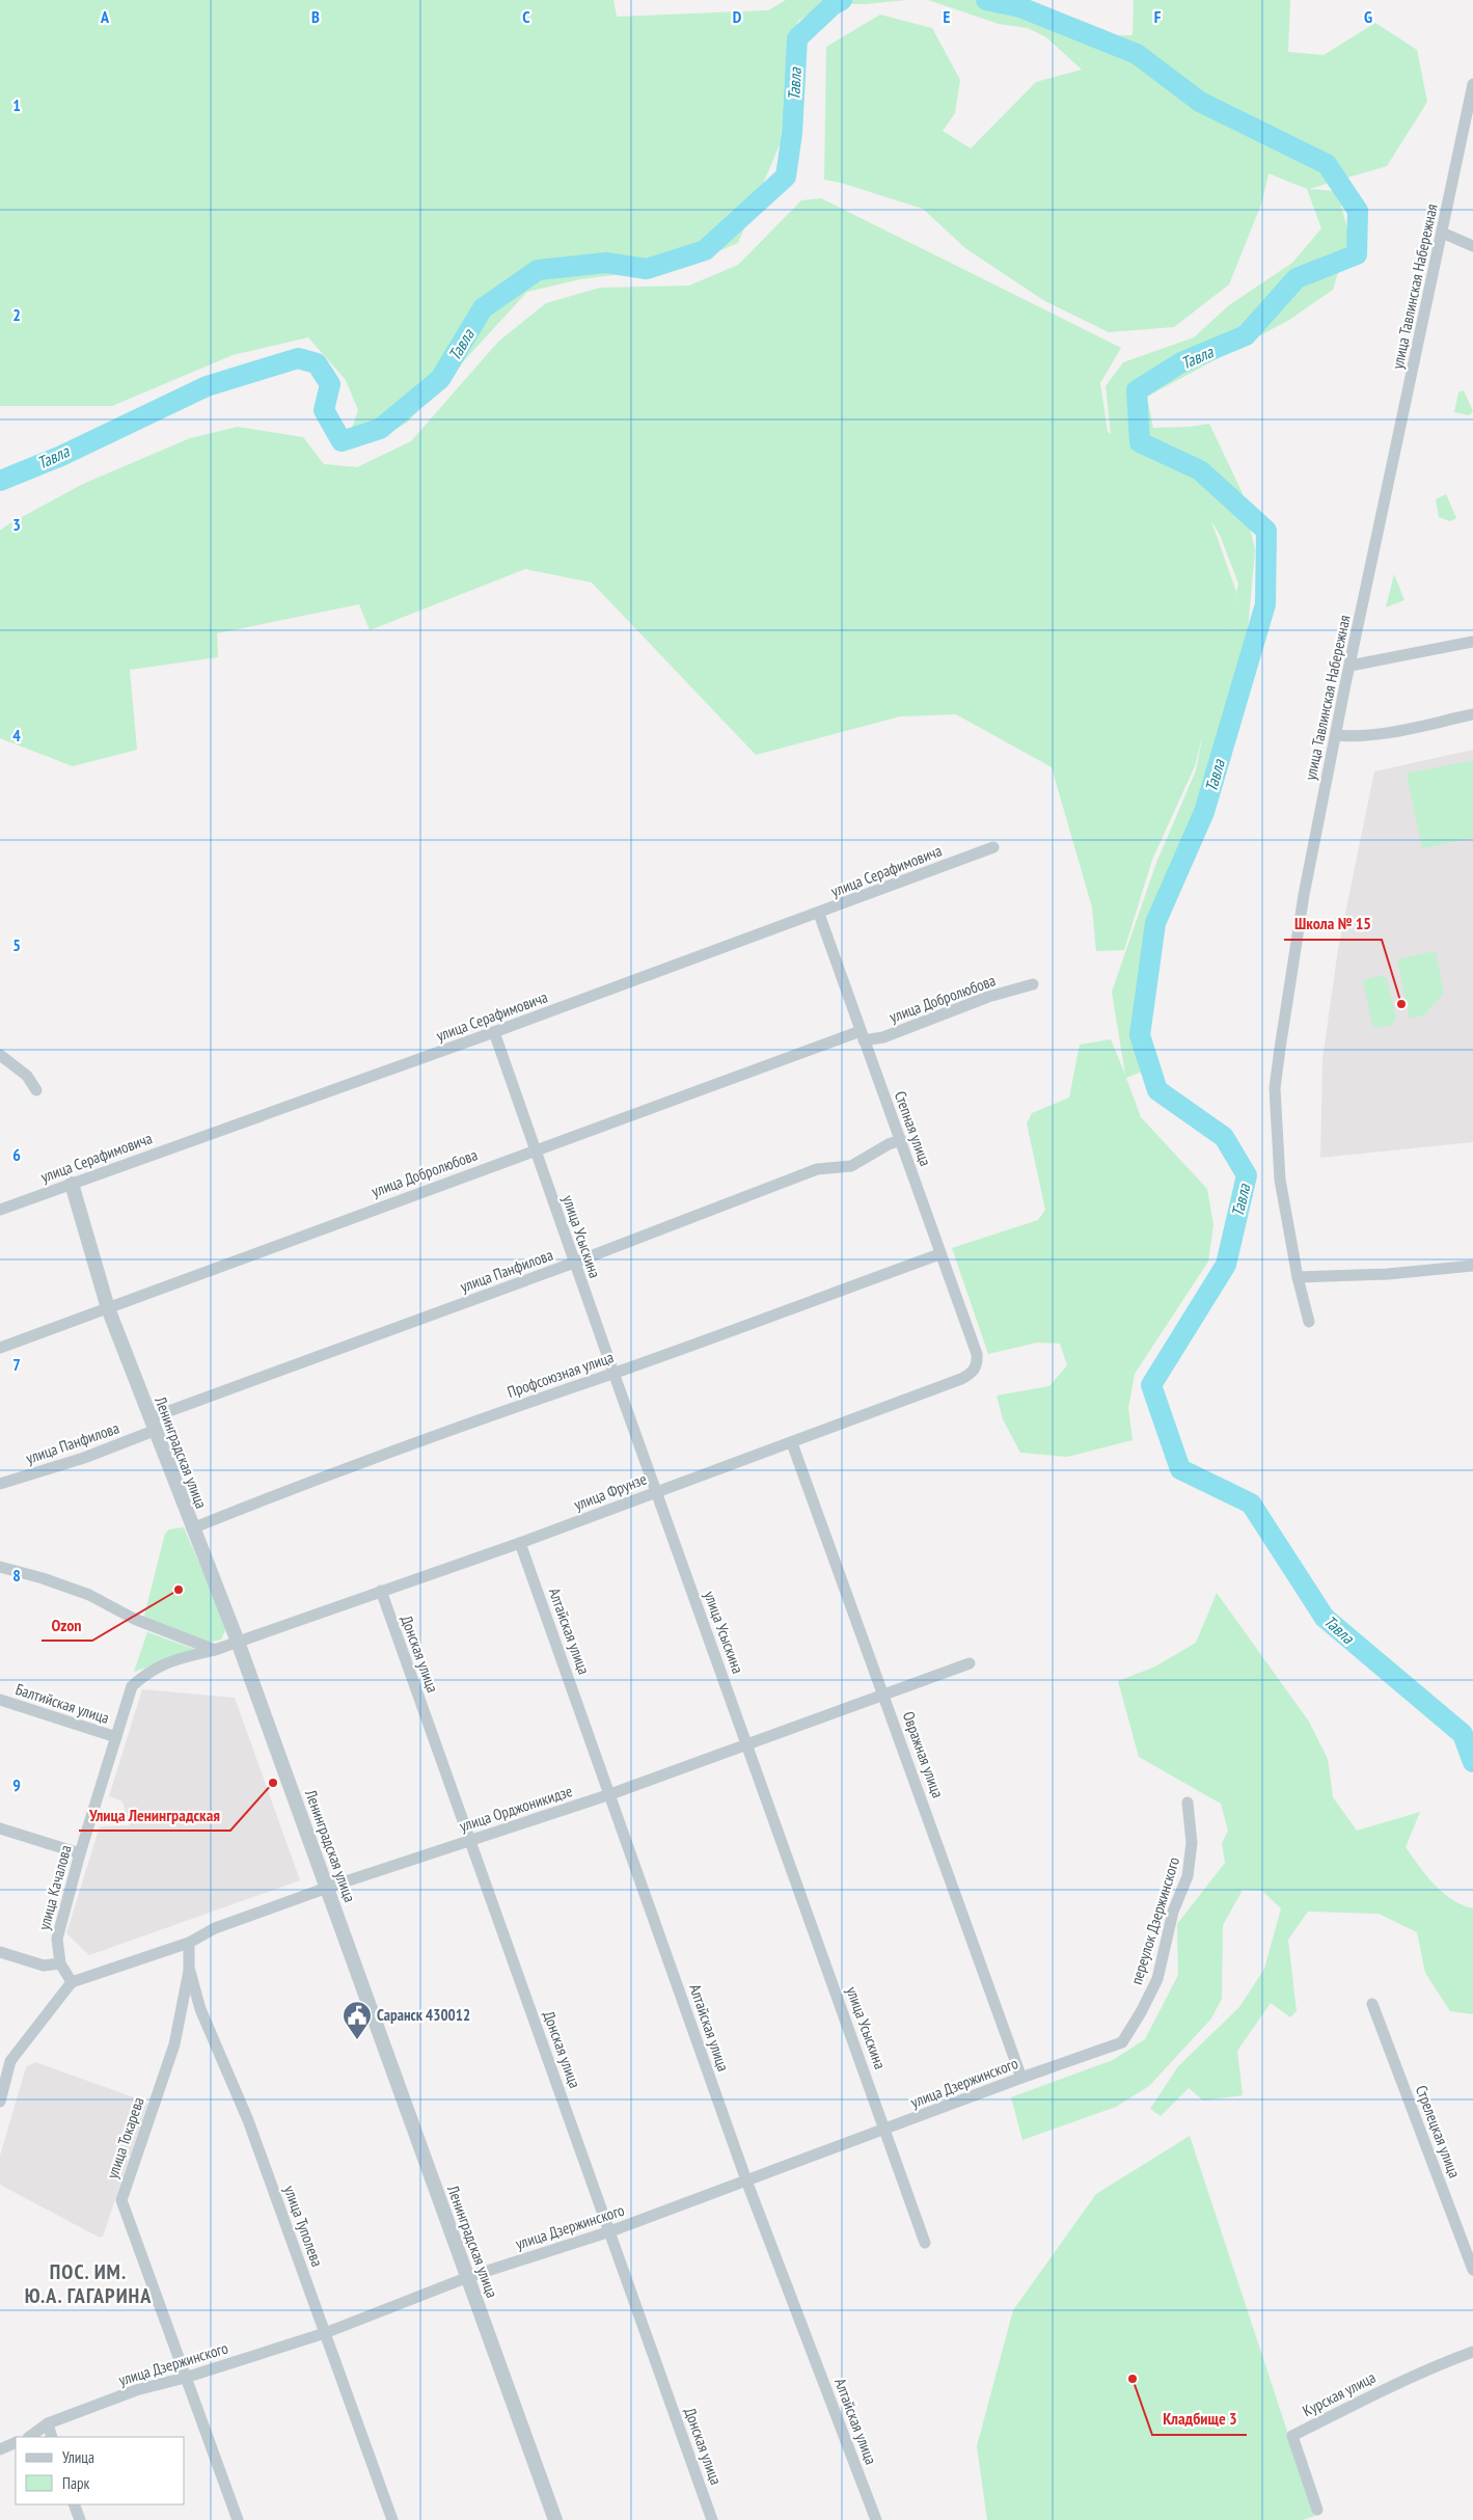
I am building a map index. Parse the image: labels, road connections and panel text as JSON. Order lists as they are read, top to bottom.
{
  "streets": {
    "street": [
      "улица Тавлинская Набережная",
      "улица Серафимовича",
      "улица Добролюбова",
      "Степная улица",
      "улица Усыскина",
      "улица Панфилова",
      "Профсоюзная улица",
      "Ленинградская улица",
      "улица Фрунзе",
      "Алтайская улица",
      "Донская улица",
      "Балтийская улица",
      "Овражная улица",
      "улица Орджоникидзе",
      "улица Качалова",
      "переулок Дзержинского",
      "улица Дзержинского",
      "Стрелецкая улица",
      "улица Токарева",
      "улица Туполева",
      "Курская улица"
    ]
  },
  "crossings": [
    ["улица Серафимовича", "Степная улица"],
    ["улица Серафимовича", "улица Усыскина"],
    ["улица Серафимовича", "Ленинградская улица"],
    ["улица Добролюбова", "Степная улица"],
    ["улица Добролюбова", "улица Усыскина"],
    ["улица Добролюбова", "Ленинградская улица"],
    ["Степная улица", "улица Панфилова"],
    ["Степная улица", "Профсоюзная улица"],
    ["Степная улица", "улица Фрунзе"],
    ["улица Усыскина", "улица Панфилова"],
    ["улица Усыскина", "Профсоюзная улица"],
    ["улица Усыскина", "улица Фрунзе"],
    ["улица Усыскина", "улица Орджоникидзе"],
    ["улица Усыскина", "улица Дзержинского"],
    ["улица Панфилова", "Ленинградская улица"],
    ["Профсоюзная улица", "Ленинградская улица"],
    ["Ленинградская улица", "улица Фрунзе"],
    ["Ленинградская улица", "улица Орджоникидзе"],
    ["Ленинградская улица", "улица Качалова"],
    ["Ленинградская улица", "улица Дзержинского"],
    ["улица Фрунзе", "Алтайская улица"],
    ["улица Фрунзе", "Донская улица"],
    ["улица Фрунзе", "Овражная улица"],
    ["улица Фрунзе", "улица Качалова"],
    ["Алтайская улица", "улица Орджоникидзе"],
    ["Алтайская улица", "улица Дзержинского"],
    ["Донская улица", "улица Орджоникидзе"],
    ["Донская улица", "улица Дзержинского"],
    ["Балтийская улица", "улица Качалова"],
    ["Овражная улица", "улица Орджоникидзе"],
    ["Овражная улица", "улица Дзержинского"],
    ["улица Орджоникидзе", "улица Качалова"],
    ["улица Орджоникидзе", "улица Туполева"],
    ["переулок Дзержинского", "улица Дзержинского"],
    ["улица Дзержинского", "улица Токарева"],
    ["улица Дзержинского", "улица Туполева"],
    ["улица Токарева", "улица Туполева"]
  ],
  "districts": ["ПОС. ИМ. Ю.А. ГАГАРИНА"],
  "water": ["Тавла"],
  "places": {
    "other": [
      "Школа № 15",
      "Ozon",
      "Улица Ленинградская",
      "Кладбище 3"
    ],
    "public building": ["Саранск 430012"]
  },
  "legend": ["Улица", "Парк"],
  "grid": {
    "columns": [
      "A",
      "B",
      "C",
      "D",
      "E",
      "F",
      "G"
    ],
    "rows": [
      "1",
      "2",
      "3",
      "4",
      "5",
      "6",
      "7",
      "8",
      "9"
    ]
  }
}
